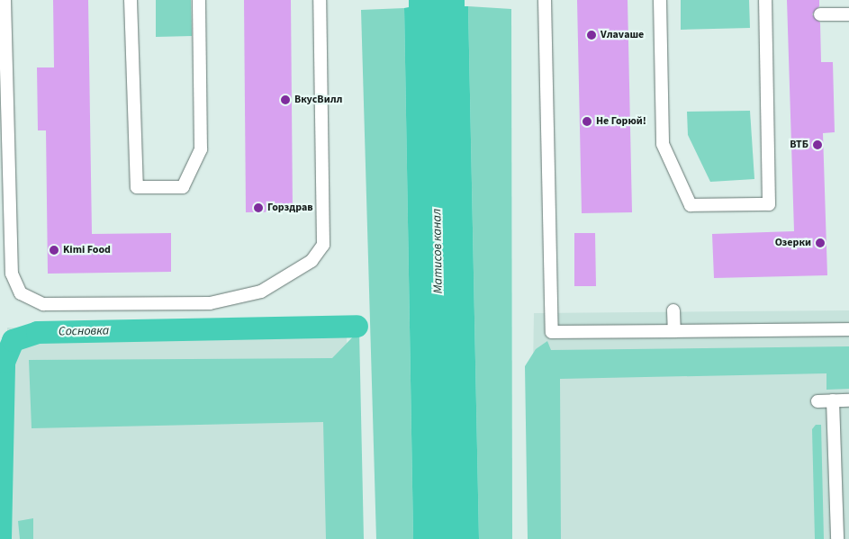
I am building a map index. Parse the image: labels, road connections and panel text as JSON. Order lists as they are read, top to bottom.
{
  "water": ["Матисов канал", "Сосновка"],
  "places": [
    "Vлаvаше",
    "ВкусВилл",
    "Не Горюй!",
    "ВТБ",
    "Горздрав",
    "Озерки",
    "Kimi Food"
  ]
}
